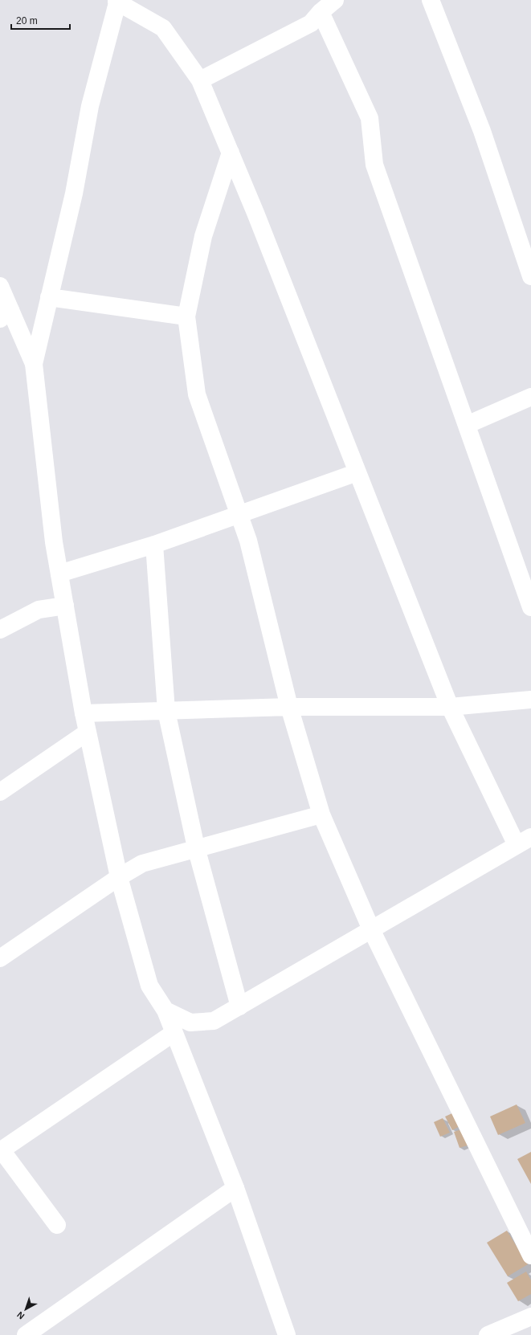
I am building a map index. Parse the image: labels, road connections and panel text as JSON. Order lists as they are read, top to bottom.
{
  "scale_bar": "20 m",
  "north": "bottom left"
}
